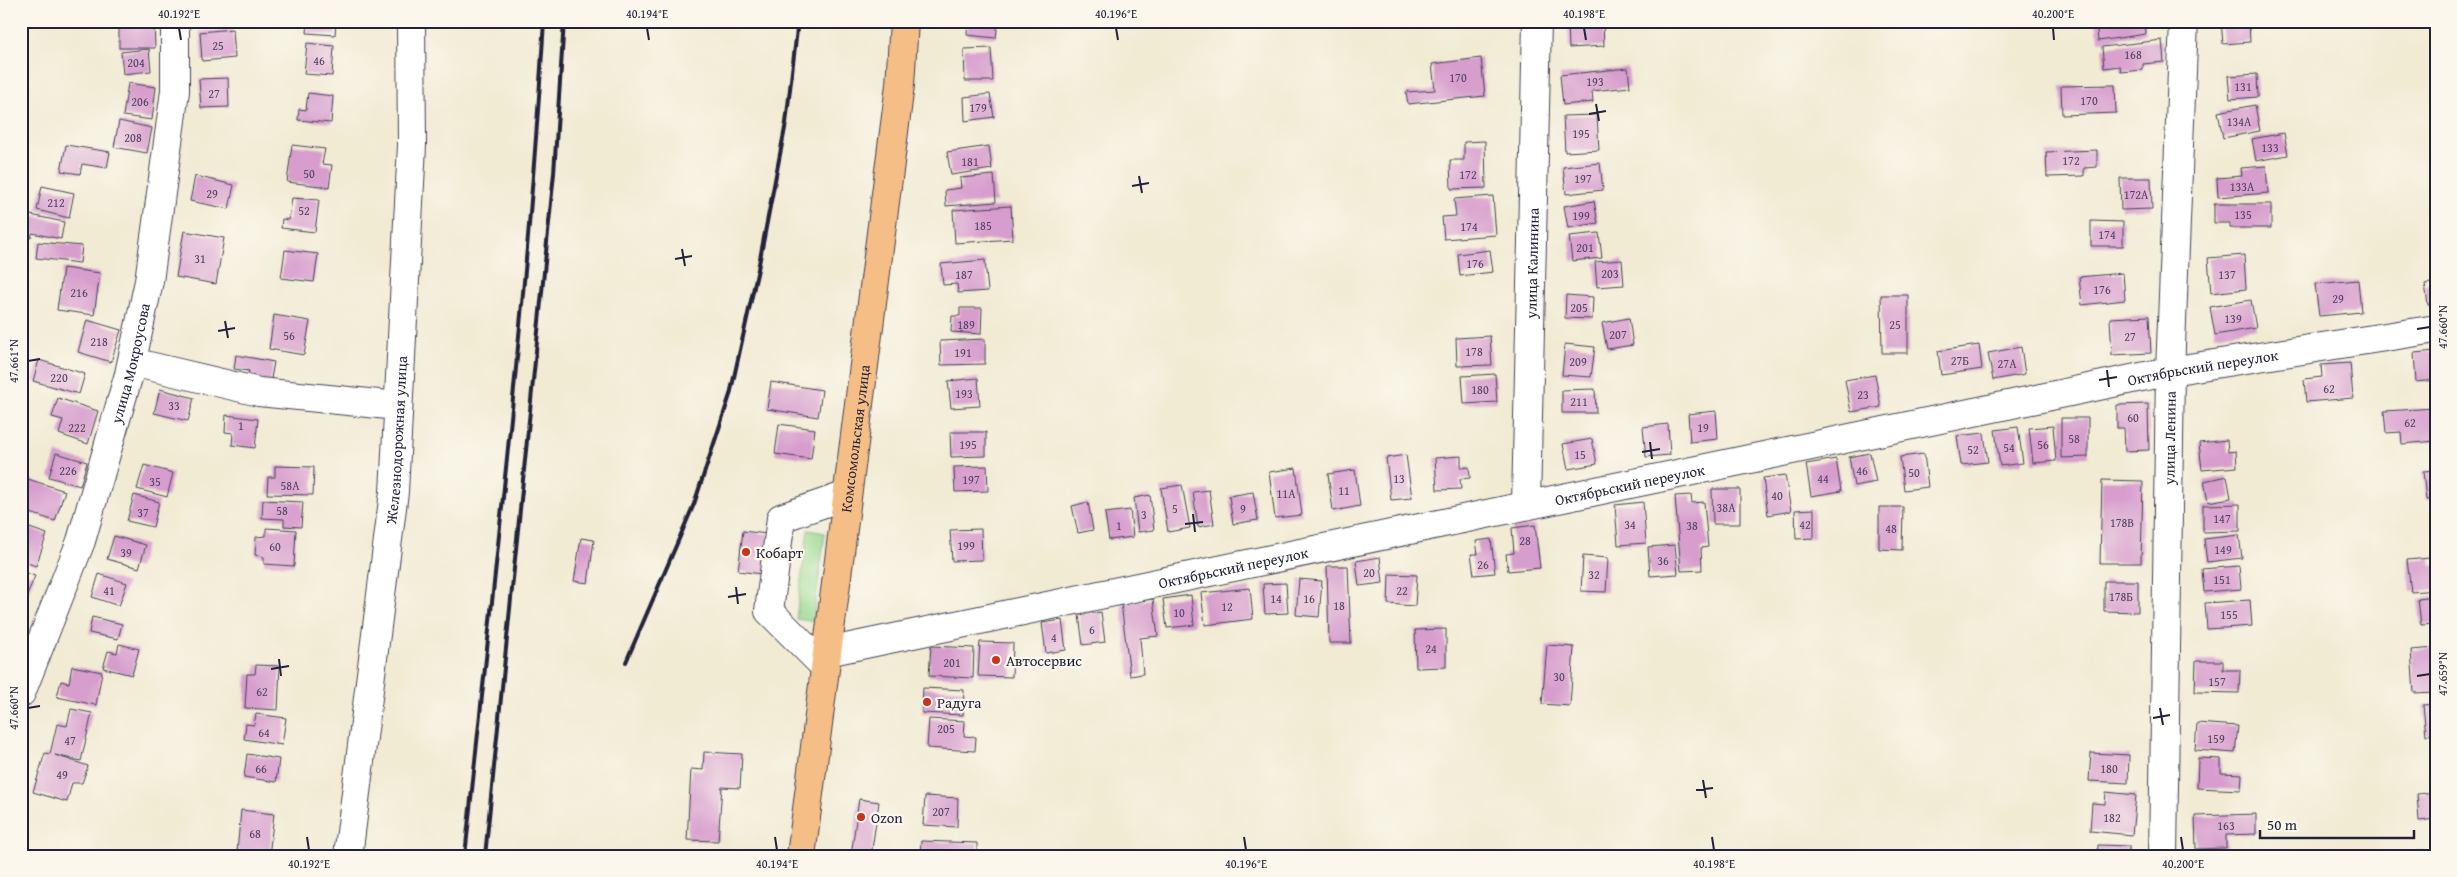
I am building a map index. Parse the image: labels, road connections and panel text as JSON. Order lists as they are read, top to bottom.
{
  "streets": {
    "main road": ["Комсомольская улица"],
    "street": [
      "улица Калинина",
      "улица Мокроусова",
      "Октябрьский переулок",
      "улица Ленина",
      "Железнодорожная улица"
    ]
  },
  "crossings": [
    ["улица Калинина", "Октябрьский переулок"],
    ["Октябрьский переулок", "улица Ленина"],
    ["Октябрьский переулок", "Комсомольская улица"]
  ],
  "places": [
    "Кобарт",
    "Автосервис",
    "Радуга",
    "Ozon"
  ],
  "house_numbers": [
    "25",
    "168",
    "46",
    "204",
    "170",
    "193",
    "131",
    "27",
    "170",
    "206",
    "179",
    "134А",
    "195",
    "208",
    "133",
    "172",
    "181",
    "50",
    "172",
    "197",
    "133А",
    "29",
    "172А",
    "212",
    "52",
    "135",
    "199",
    "185",
    "174",
    "174",
    "201",
    "31",
    "176",
    "203",
    "187",
    "137",
    "176",
    "216",
    "29",
    "205",
    "139",
    "189",
    "25",
    "207",
    "56",
    "27",
    "218",
    "178",
    "191",
    "27Б",
    "209",
    "27А",
    "220",
    "62",
    "180",
    "193",
    "23",
    "211",
    "33",
    "60",
    "62",
    "1",
    "222",
    "19",
    "58",
    "195",
    "56",
    "54",
    "52",
    "15",
    "226",
    "46",
    "50",
    "13",
    "44",
    "197",
    "35",
    "58А",
    "11",
    "11А",
    "40",
    "38А",
    "5",
    "9",
    "58",
    "37",
    "3",
    "147",
    "178В",
    "34",
    "42",
    "1",
    "38",
    "48",
    "28",
    "199",
    "60",
    "149",
    "39",
    "36",
    "26",
    "20",
    "32",
    "151",
    "41",
    "22",
    "178Б",
    "14",
    "16",
    "18",
    "12",
    "10",
    "155",
    "6",
    "4",
    "24",
    "201",
    "30",
    "157",
    "62",
    "205",
    "64",
    "159",
    "47",
    "66",
    "180",
    "49",
    "207",
    "182",
    "163",
    "68"
  ],
  "scale_bar": "50 m",
  "coordinates": [
    "40.192°E",
    "40.194°E",
    "40.196°E",
    "40.198°E",
    "40.200°E",
    "47.660°N",
    "47.661°N",
    "47.659°N"
  ]
}
